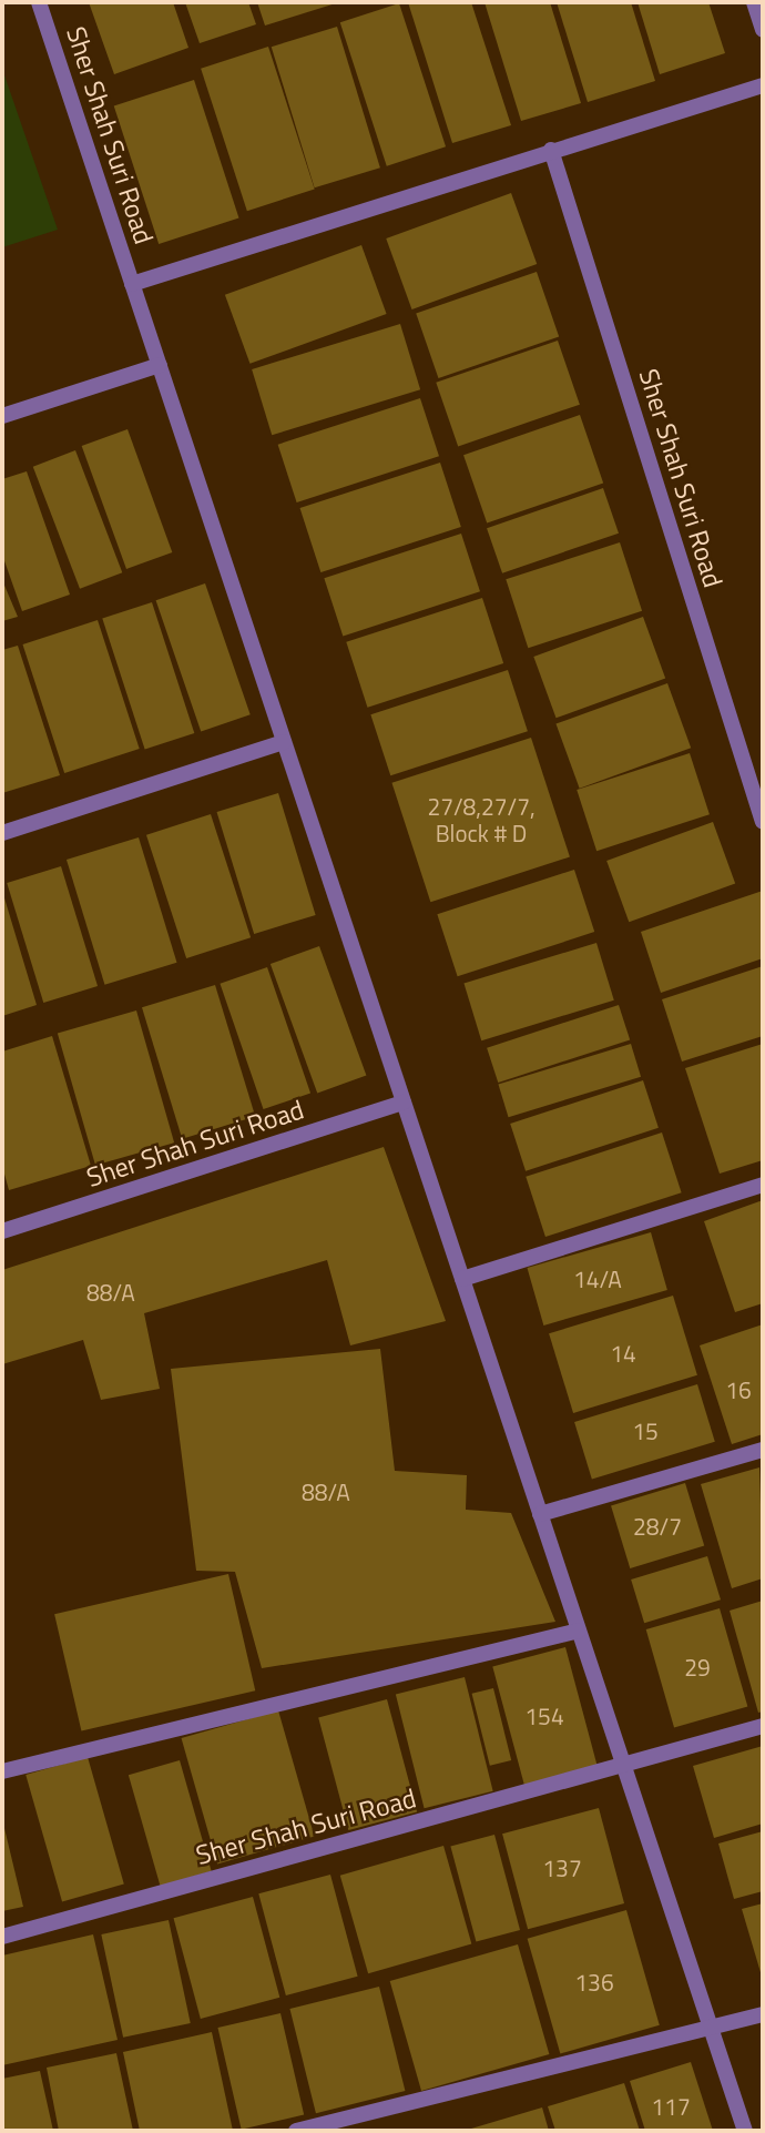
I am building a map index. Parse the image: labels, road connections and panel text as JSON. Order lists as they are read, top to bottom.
{
  "streets": {
    "street": ["Sher Shah Suri Road"]
  },
  "house_numbers": [
    "27/8,27/7, Block # D",
    "14/A",
    "88/A",
    "14",
    "16",
    "15",
    "88/A",
    "28/7",
    "29",
    "154",
    "137",
    "136",
    "117"
  ]
}
